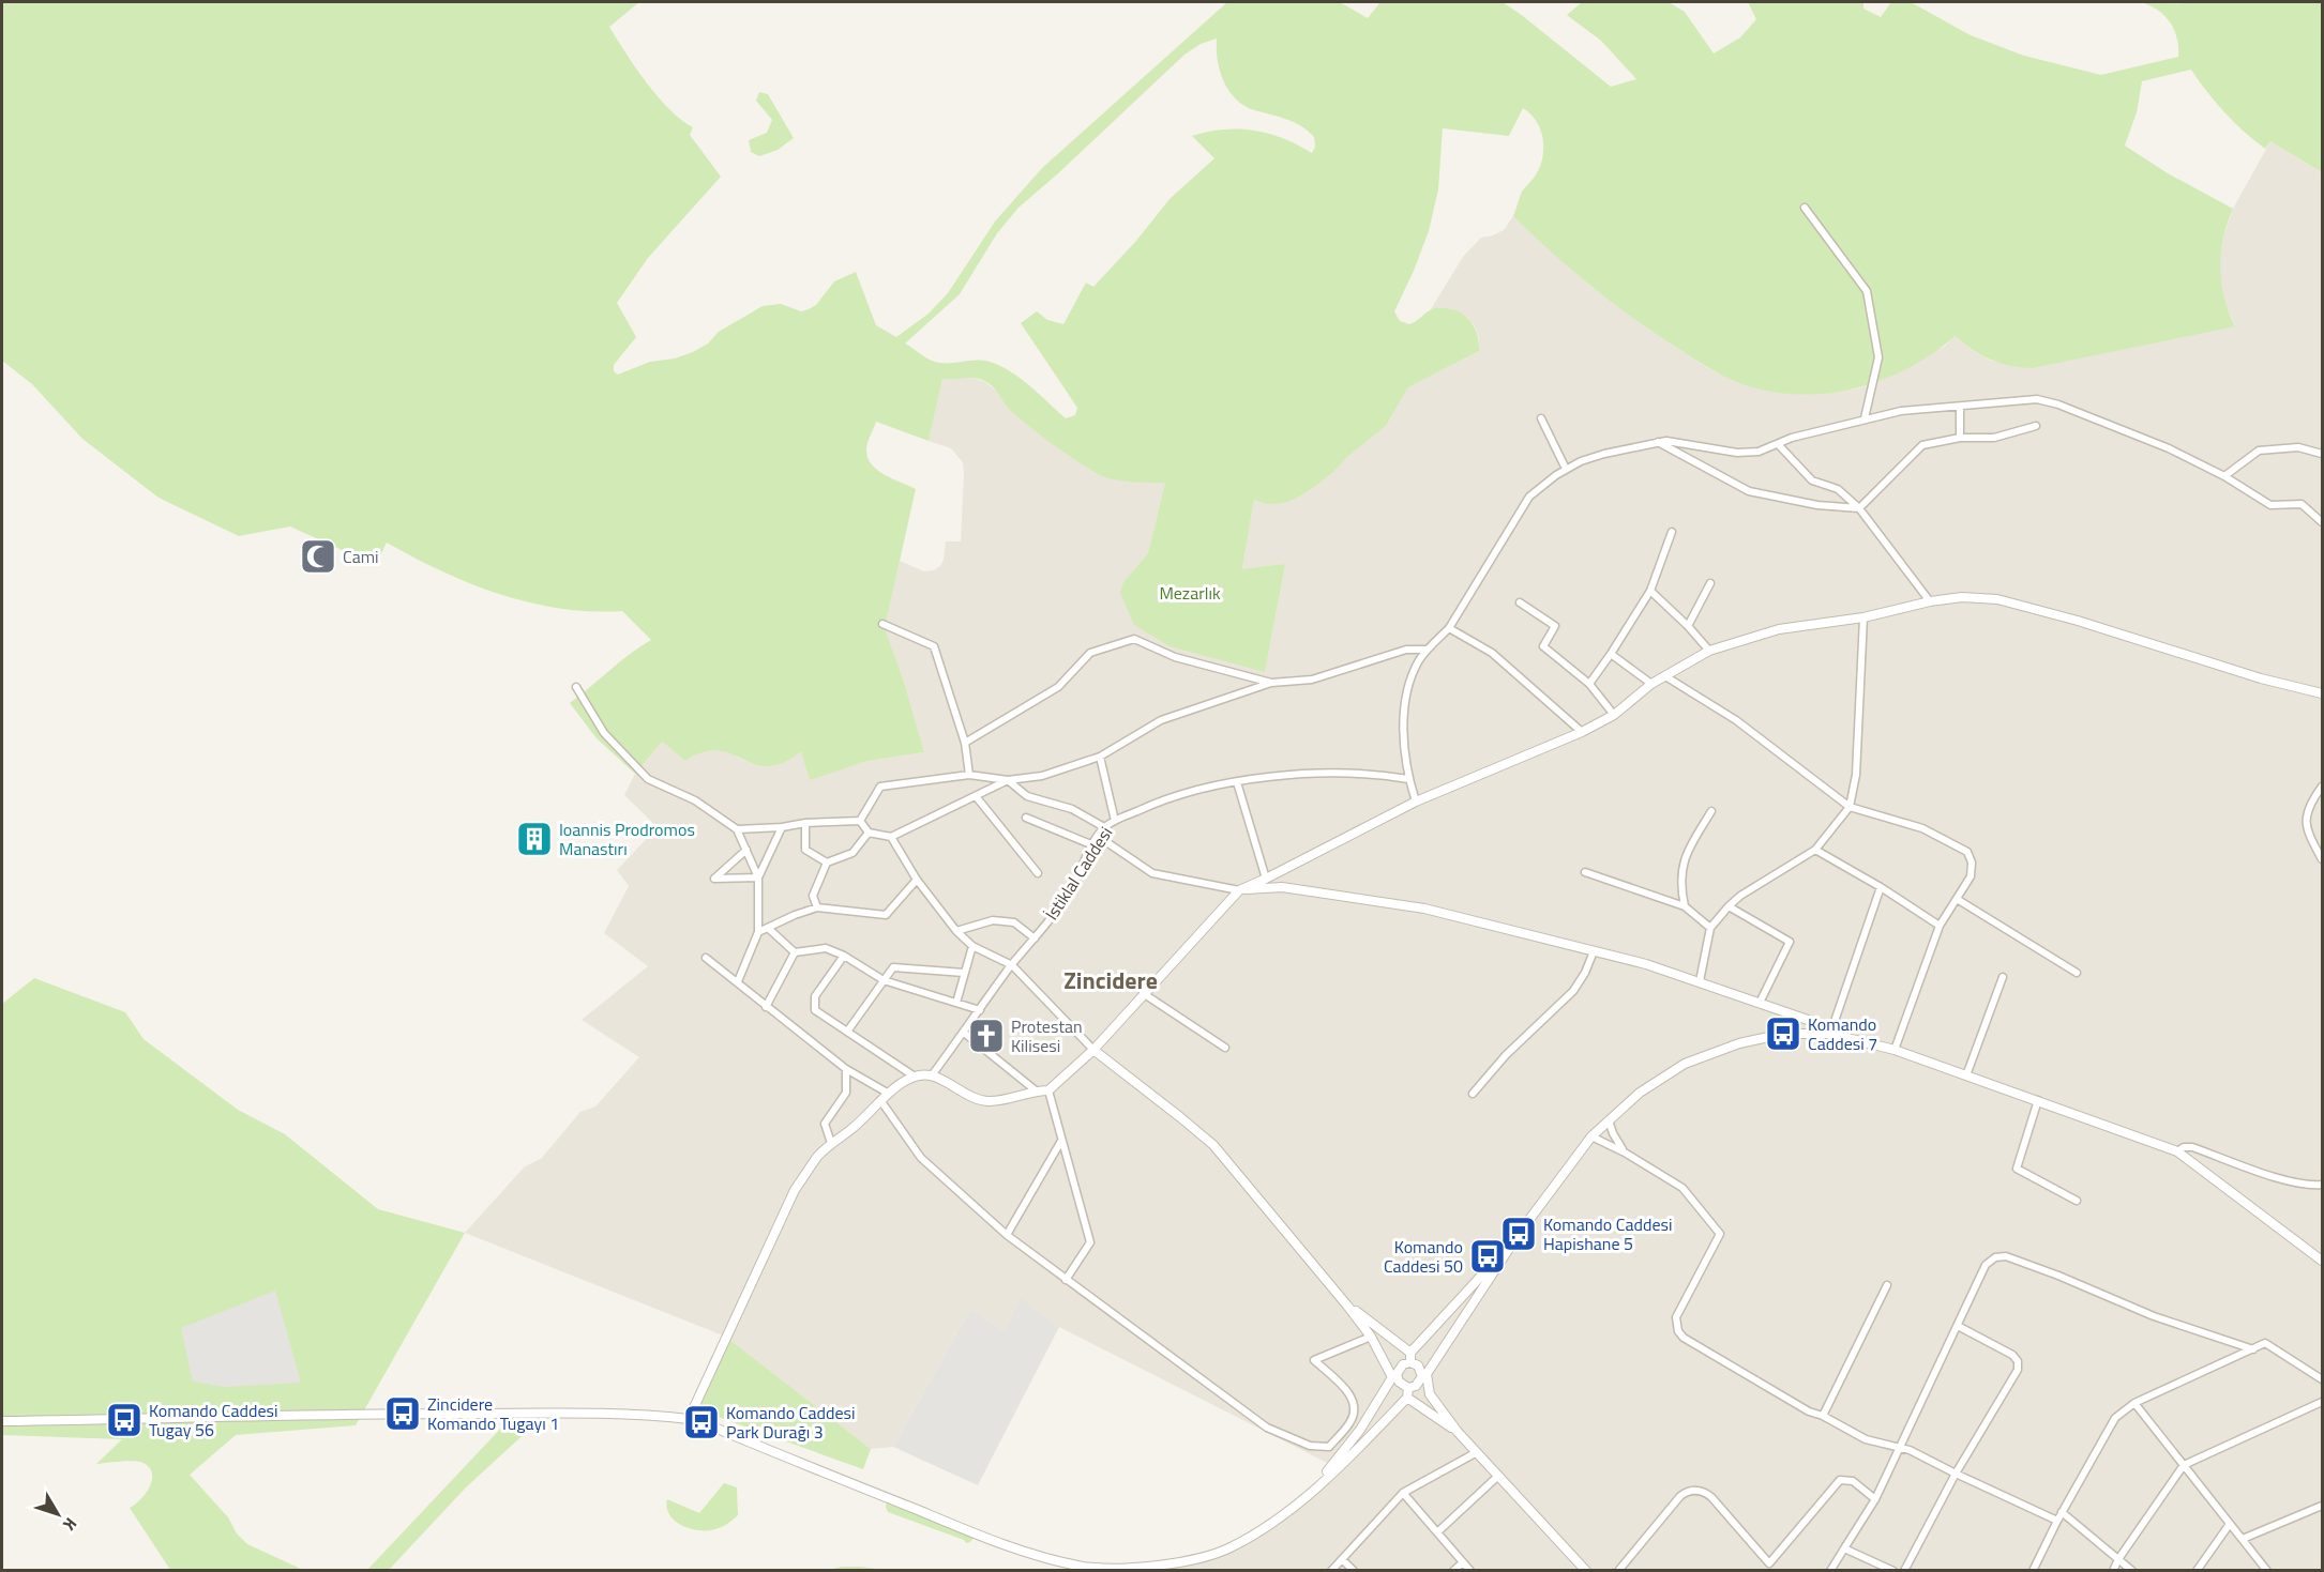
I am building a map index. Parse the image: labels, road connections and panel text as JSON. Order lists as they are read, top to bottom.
{
  "streets": {
    "street": ["İstiklal Caddesi"]
  },
  "districts": ["Zincidere"],
  "parks": ["Mezarlık"],
  "places": {
    "mosque": ["Cami"],
    "building": ["Ioannis Prodromos Manastırı"],
    "bus stop": [
      "Komando Caddesi 7",
      "Komando Caddesi Hapishane 5",
      "Komando Caddesi 50",
      "Zincidere Komando Tugayı 1",
      "Komando Caddesi Tugay 56",
      "Komando Caddesi Park Durağı 3"
    ],
    "church": ["Protestan Kilisesi"]
  },
  "north": "bottom right"
}
